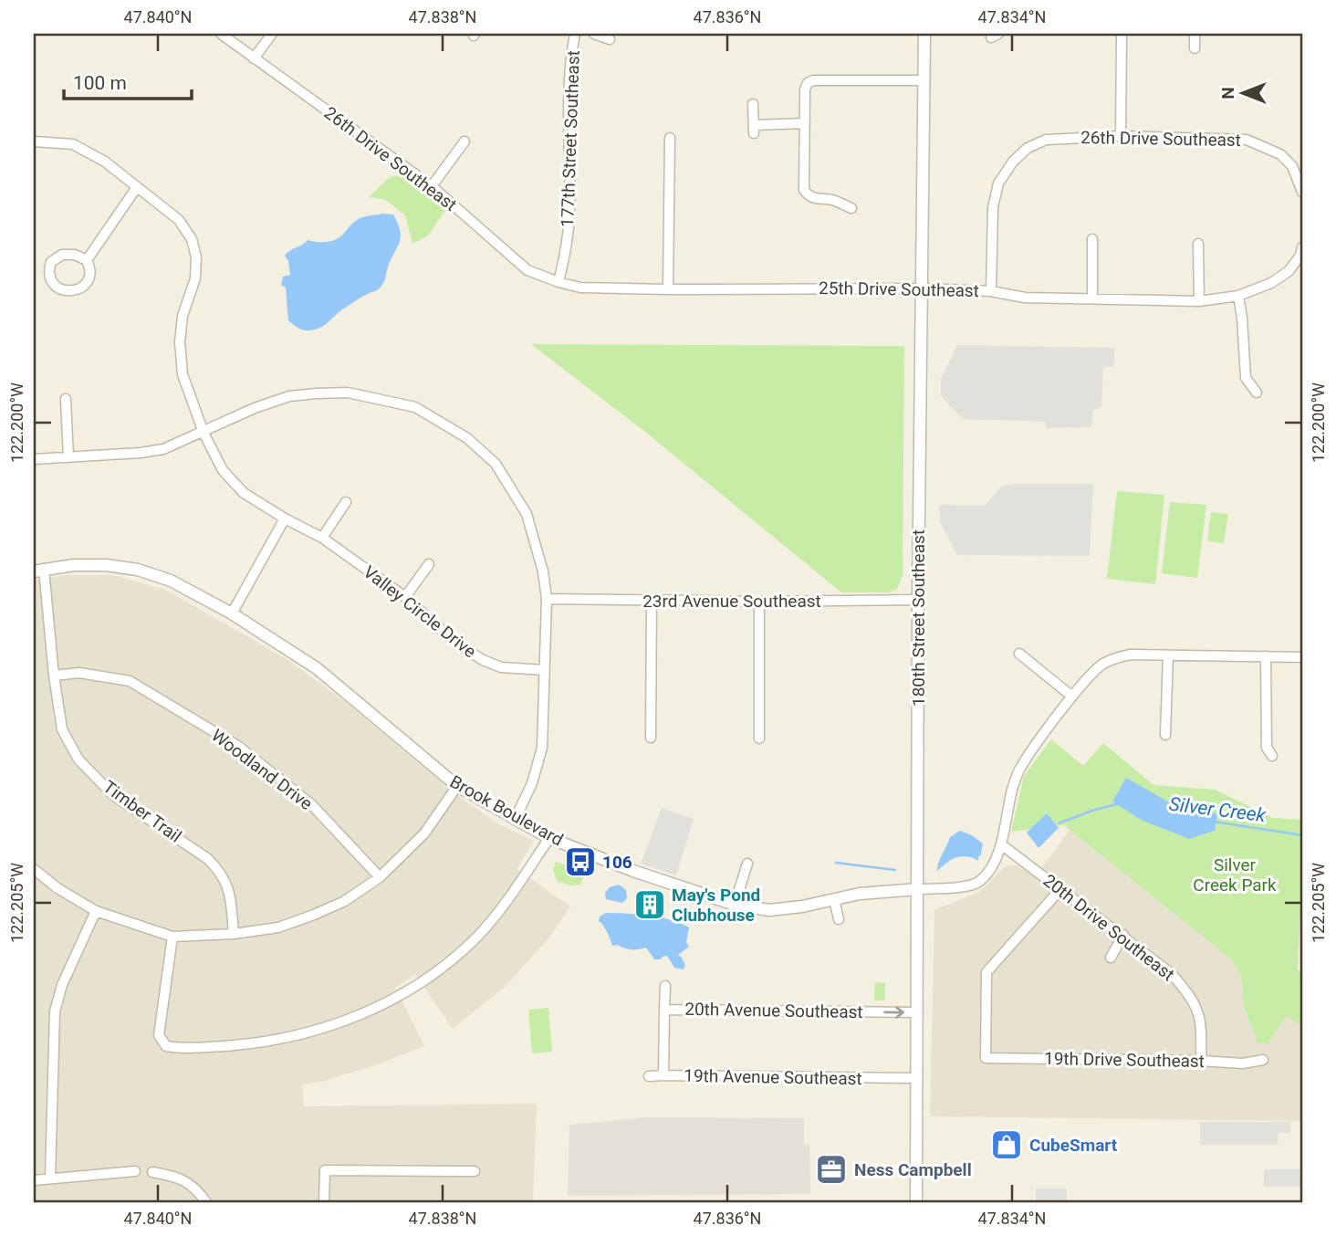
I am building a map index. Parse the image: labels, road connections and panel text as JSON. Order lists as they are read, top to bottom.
{
  "streets": {
    "street": [
      "177th Street Southeast",
      "26th Drive Southeast",
      "25th Drive Southeast",
      "23rd Avenue Southeast",
      "Valley Circle Drive",
      "180th Street Southeast",
      "Woodland Drive",
      "Brook Boulevard",
      "Timber Trail",
      "20th Drive Southeast",
      "20th Avenue Southeast",
      "19th Drive Southeast",
      "19th Avenue Southeast"
    ]
  },
  "crossings": [
    ["177th Street Southeast", "26th Drive Southeast"],
    ["177th Street Southeast", "25th Drive Southeast"],
    ["26th Drive Southeast", "25th Drive Southeast"],
    ["25th Drive Southeast", "180th Street Southeast"],
    ["23rd Avenue Southeast", "180th Street Southeast"],
    ["180th Street Southeast", "Brook Boulevard"],
    ["180th Street Southeast", "20th Avenue Southeast"],
    ["180th Street Southeast", "19th Avenue Southeast"],
    ["Woodland Drive", "Timber Trail"],
    ["Brook Boulevard", "Timber Trail"],
    ["20th Drive Southeast", "19th Drive Southeast"],
    ["20th Avenue Southeast", "19th Avenue Southeast"]
  ],
  "one_way": ["20th Avenue Southeast"],
  "water": ["Silver Creek"],
  "parks": ["Silver Creek Park"],
  "places": {
    "bus stop": ["106"],
    "building": ["May's Pond Clubhouse"],
    "shop": ["CubeSmart"],
    "office": ["Ness Campbell"]
  },
  "scale_bar": "100 m",
  "north": "left",
  "coordinates": [
    "47.840°N",
    "47.838°N",
    "47.836°N",
    "47.834°N",
    "122.200°W",
    "122.205°W"
  ]
}
